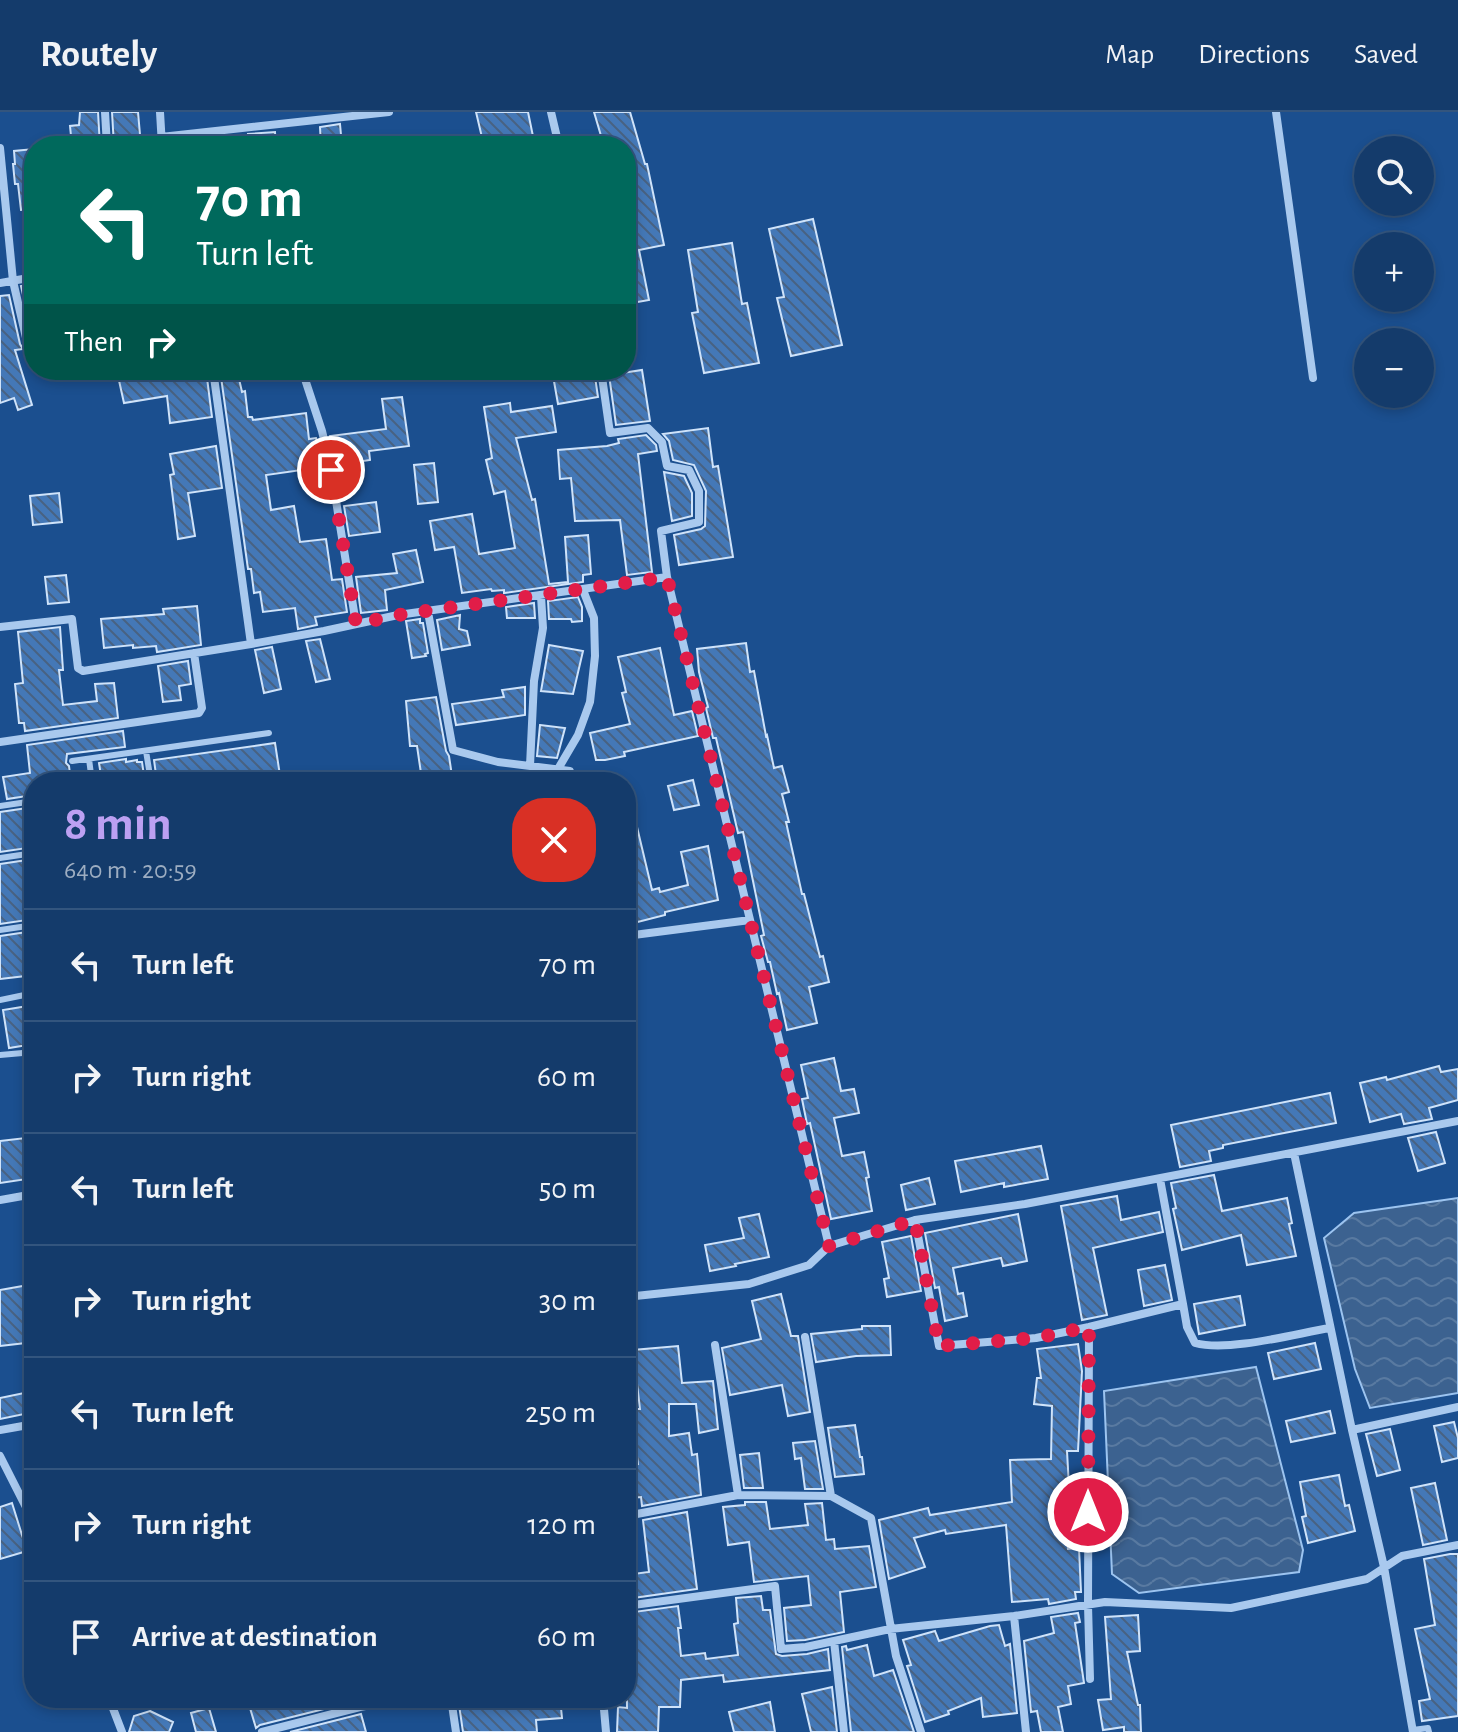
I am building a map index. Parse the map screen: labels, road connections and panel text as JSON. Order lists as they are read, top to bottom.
{
  "page": {
    "header": "Routely",
    "nav": ["Map", "Directions", "Saved"],
    "map_buttons": ["+", "−"],
    "turn": ["70 m", "Turn left"],
    "then": "Then",
    "heading": ["8 min", "640 m · 20:59"],
    "list": [
      {
        "name": "Turn left",
        "value": "70 m"
      },
      {
        "name": "Turn right",
        "value": "60 m"
      },
      {
        "name": "Turn left",
        "value": "50 m"
      },
      {
        "name": "Turn right",
        "value": "30 m"
      },
      {
        "name": "Turn left",
        "value": "250 m"
      },
      {
        "name": "Turn right",
        "value": "120 m"
      },
      {
        "name": "Arrive at destination",
        "value": "60 m"
      }
    ]
  }
}
